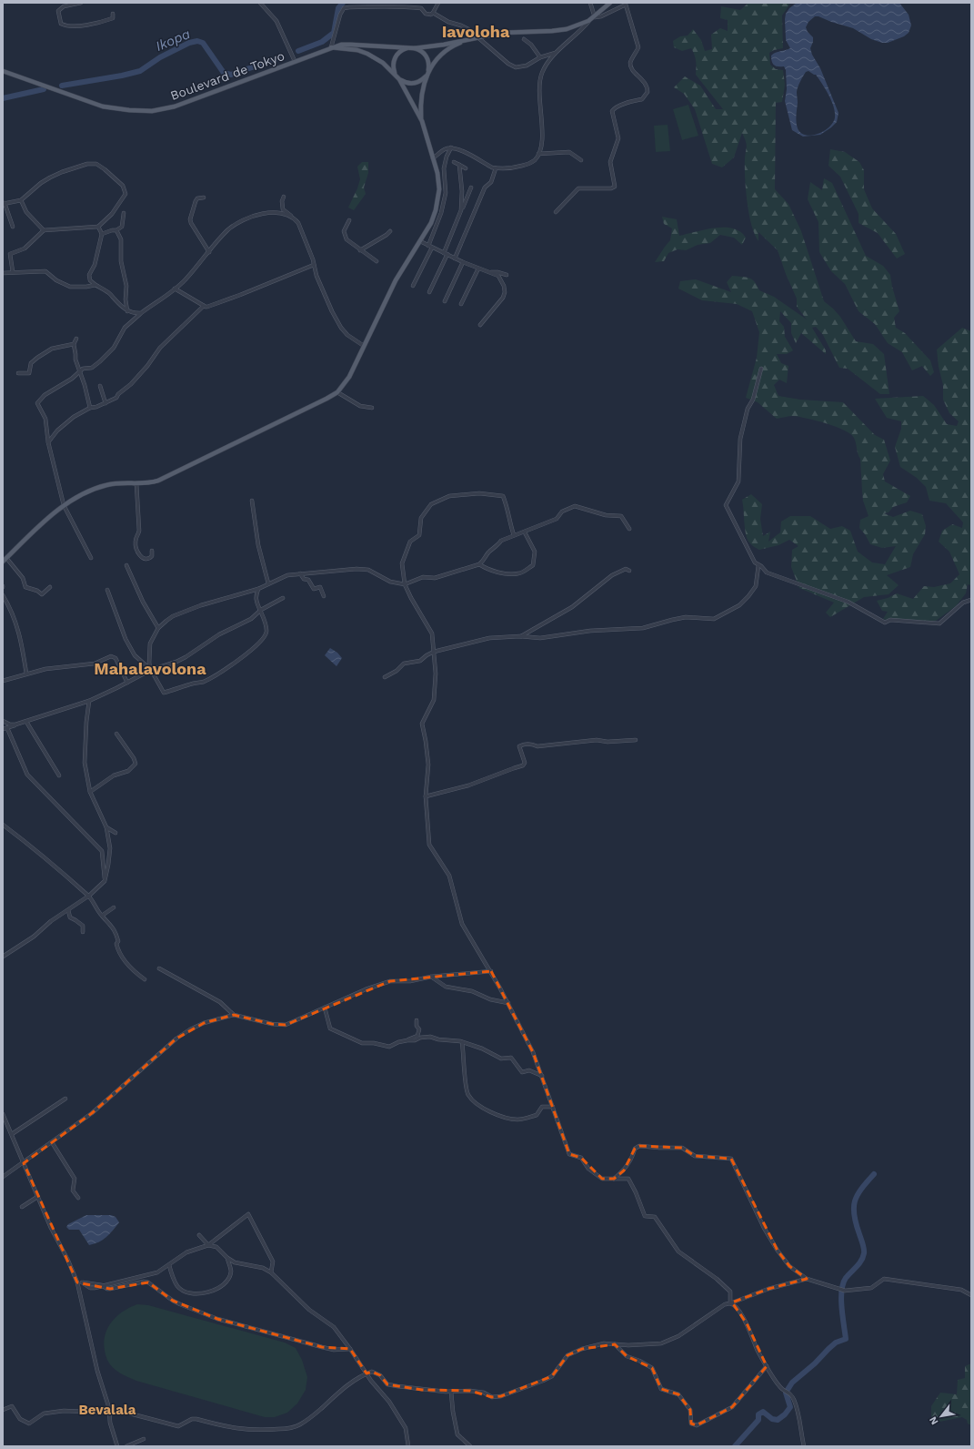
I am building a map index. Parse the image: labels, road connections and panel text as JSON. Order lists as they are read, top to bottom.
{
  "streets": {
    "main road": ["Boulevard de Tokyo"]
  },
  "districts": ["Iavoloha", "Mahalavolona", "Bevalala"],
  "water": ["Ikopa"],
  "north": "bottom left"
}
